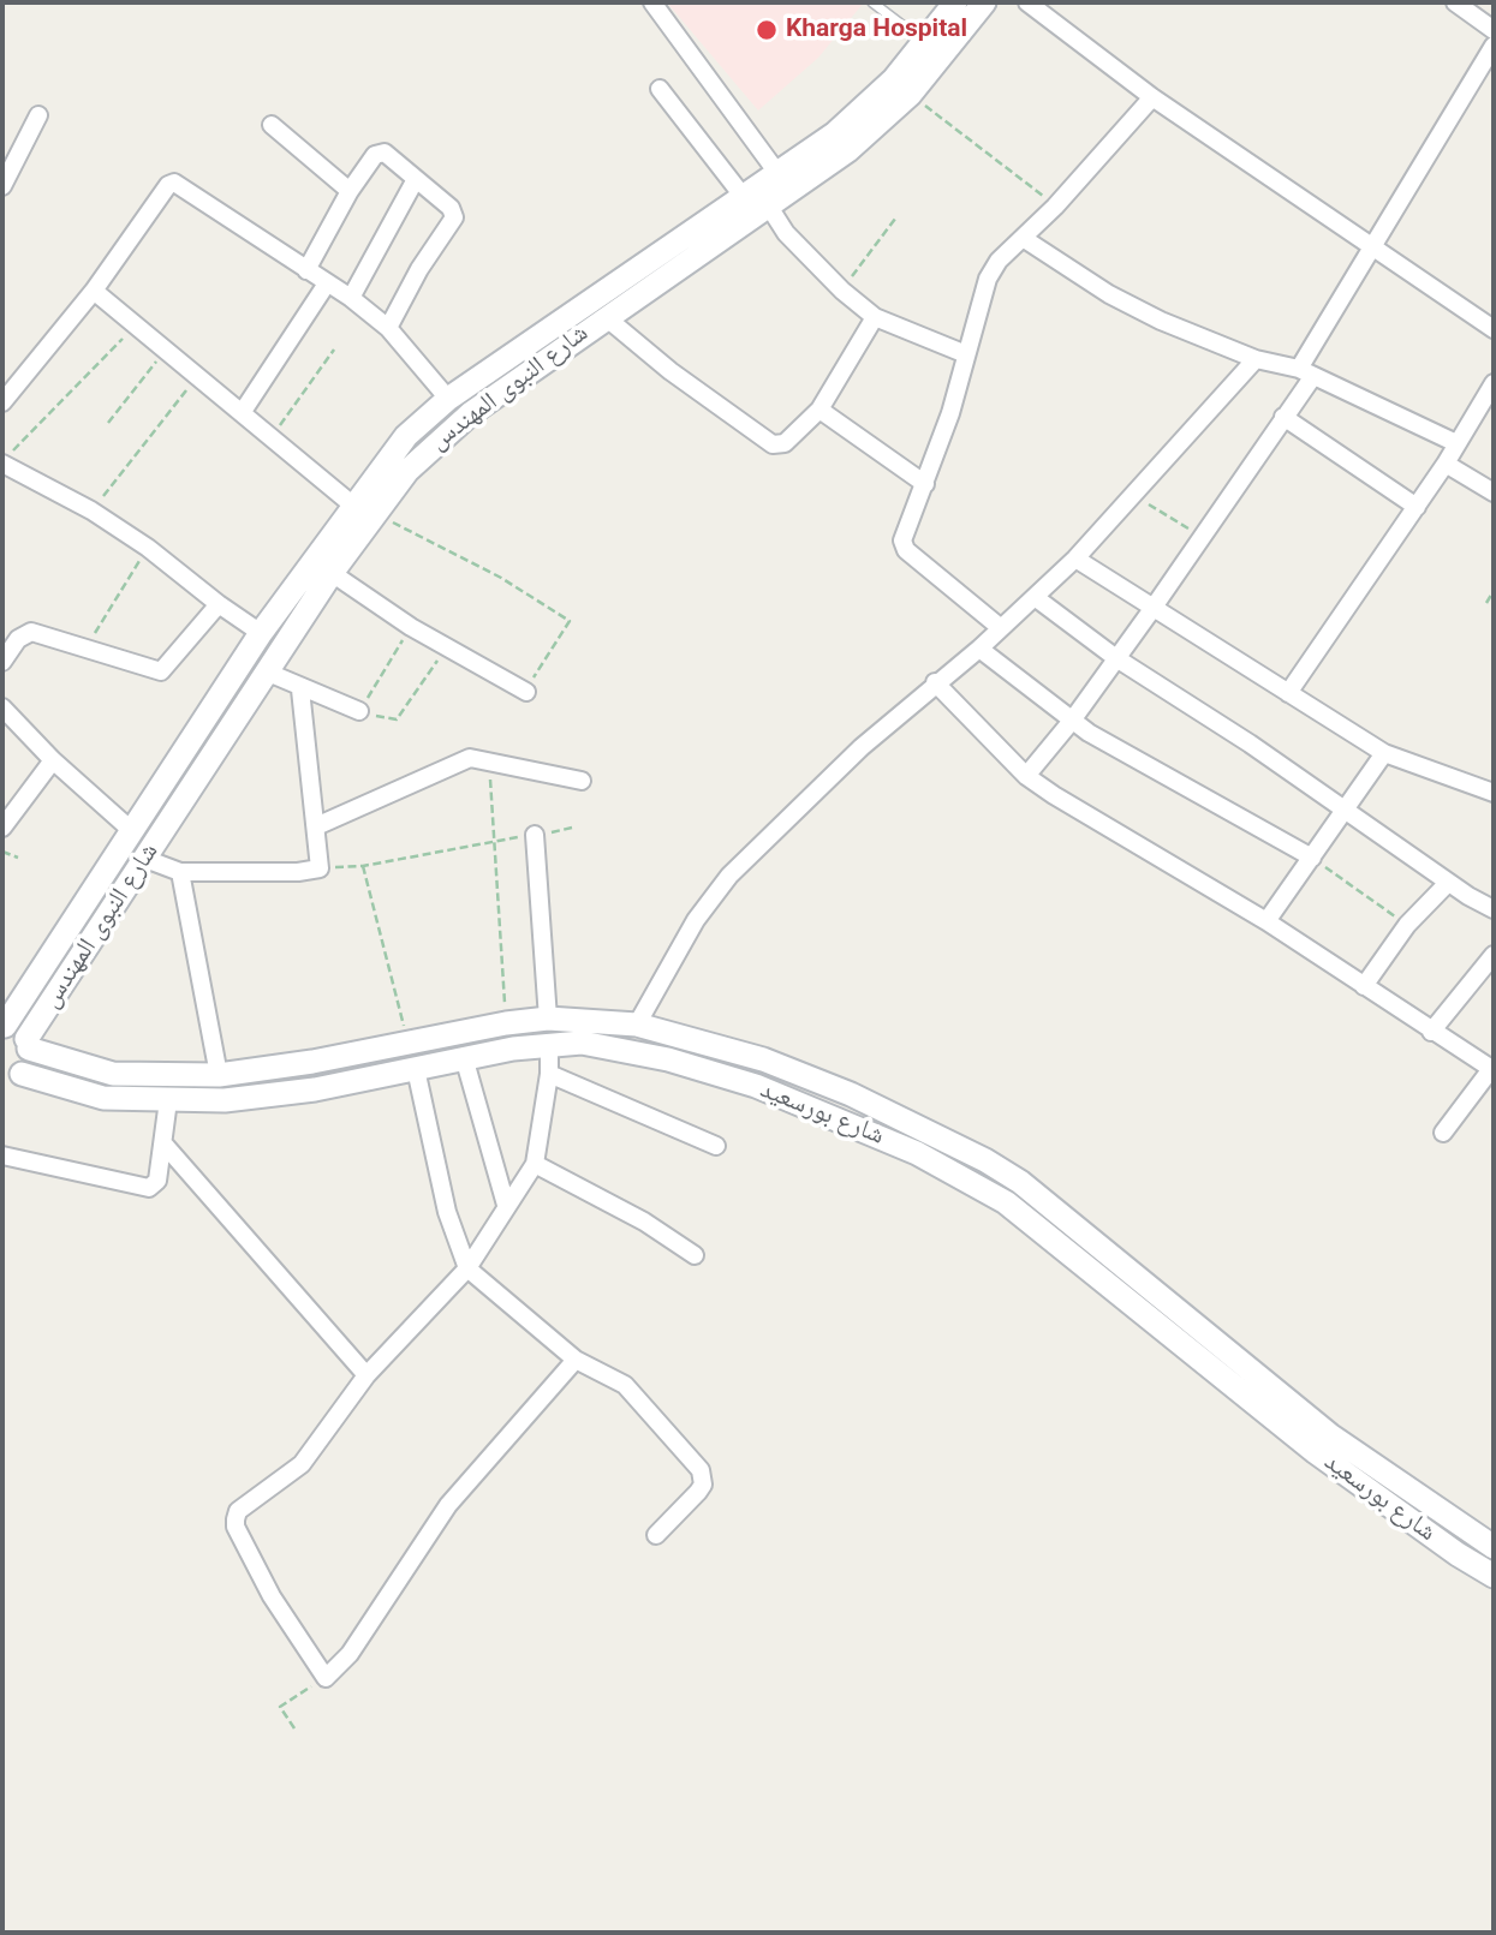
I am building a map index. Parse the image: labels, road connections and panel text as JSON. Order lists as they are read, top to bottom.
{
  "streets": {
    "street": ["شارع النبوى المهندس", "شارع بورسعيد"]
  },
  "crossings": [
    ["شارع النبوى المهندس", "شارع بورسعيد"]
  ],
  "places": ["Kharga Hospital"]
}
